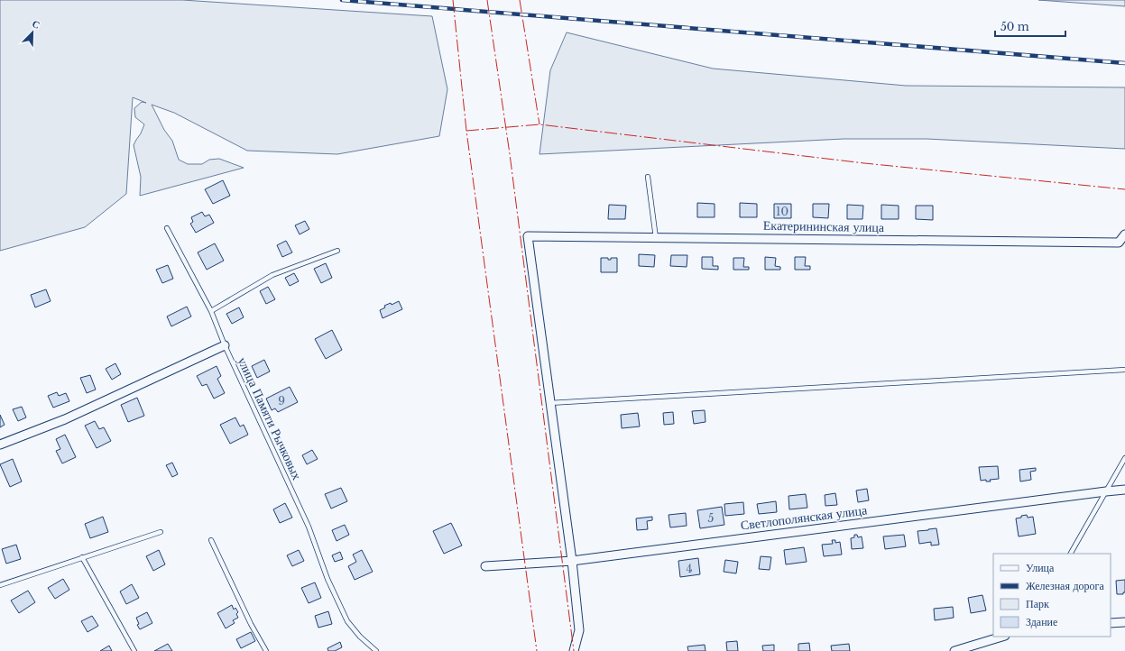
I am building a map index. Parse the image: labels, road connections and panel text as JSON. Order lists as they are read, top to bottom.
{
  "streets": {
    "street": ["Екатерининская улица", "Светлополянская улица"],
    "lane": ["улица Памяти Рычковых"]
  },
  "house_numbers": [
    "10",
    "9",
    "5",
    "4"
  ],
  "legend": [
    "Улица",
    "Железная дорога",
    "Парк",
    "Здание"
  ],
  "scale_bar": "50 m",
  "north": "top right"
}
